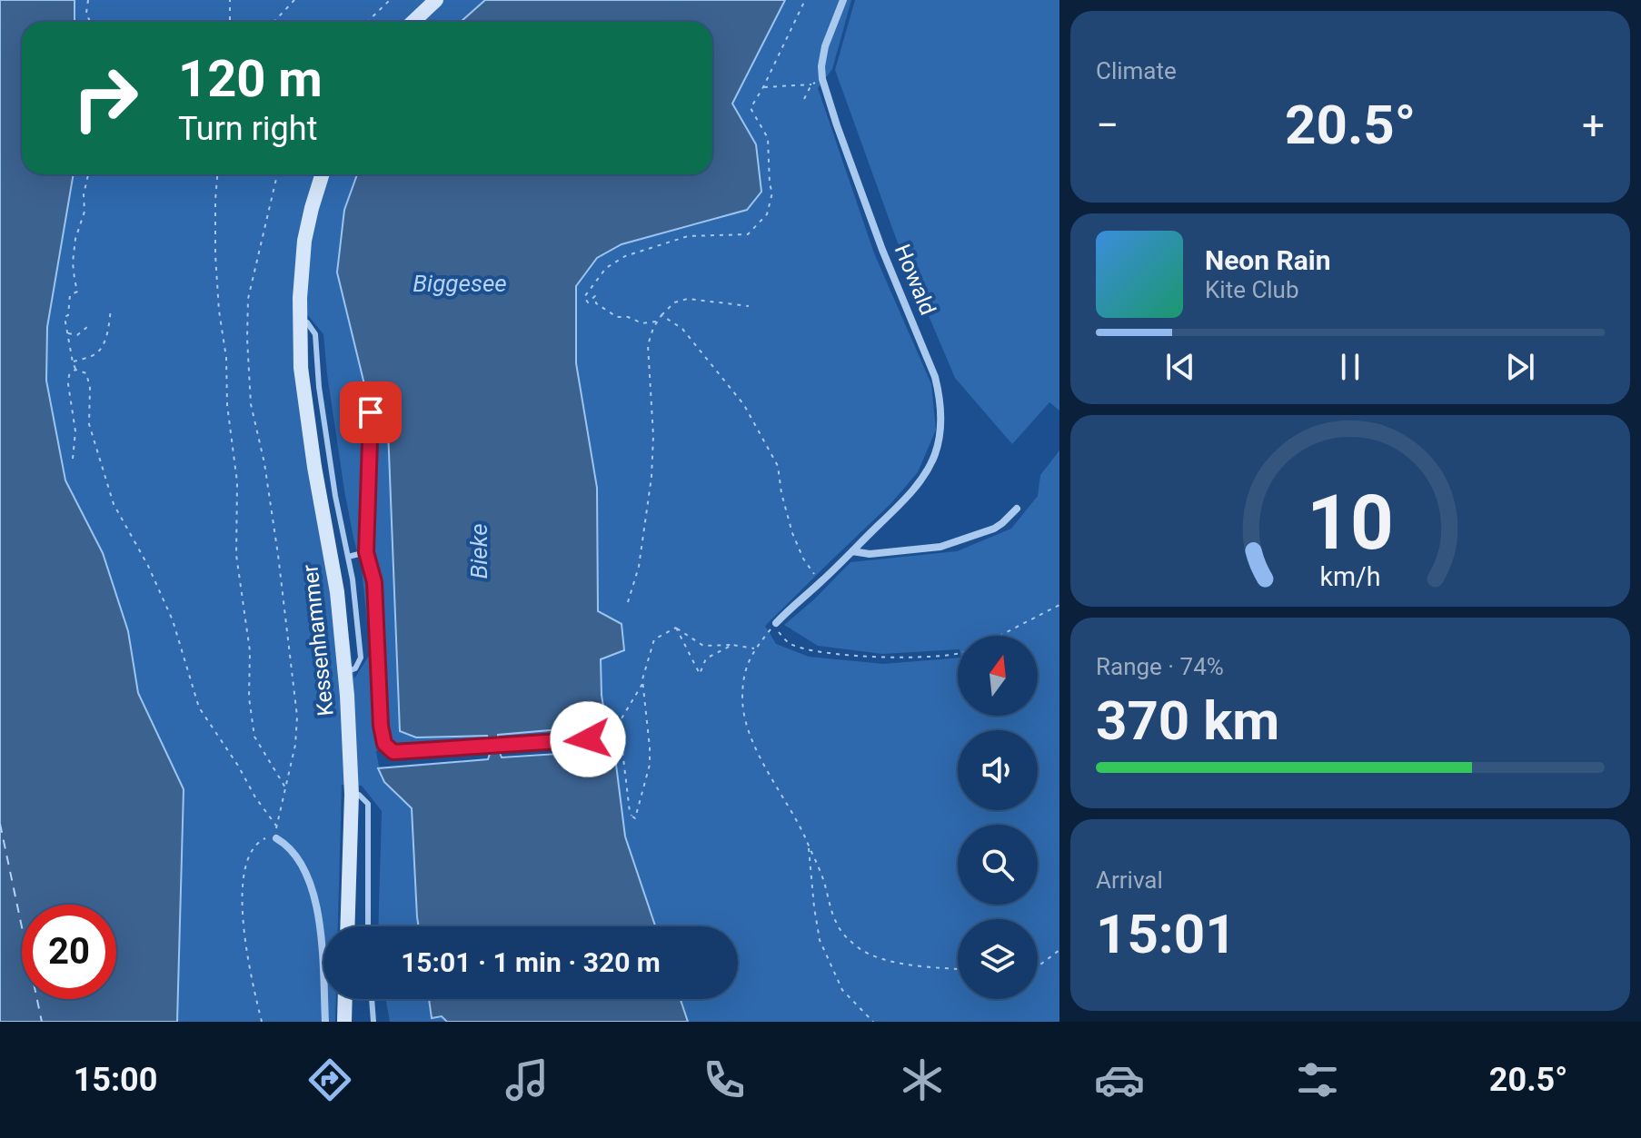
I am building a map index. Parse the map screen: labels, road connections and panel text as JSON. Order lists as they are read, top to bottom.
{
  "streets": {
    "main road": ["Kessenhammer"],
    "street": ["Howald"]
  },
  "water": ["Biggesee", "Bieke"],
  "north": "top",
  "page": {
    "tile": [
      "Climate",
      ["Range · 74%", "370 km"],
      ["Arrival", "15:01"]
    ],
    "turn": ["120 m", "Turn right"],
    "heat": ["−", "20.5°", "+"],
    "song": ["Neon Rain", "Kite Club"],
    "limit": "20",
    "trip": "15:01 · 1 min · 320 m",
    "tabs": ["15:00", "20.5°"],
    "gauge": ["10", "km/h"]
  }
}
